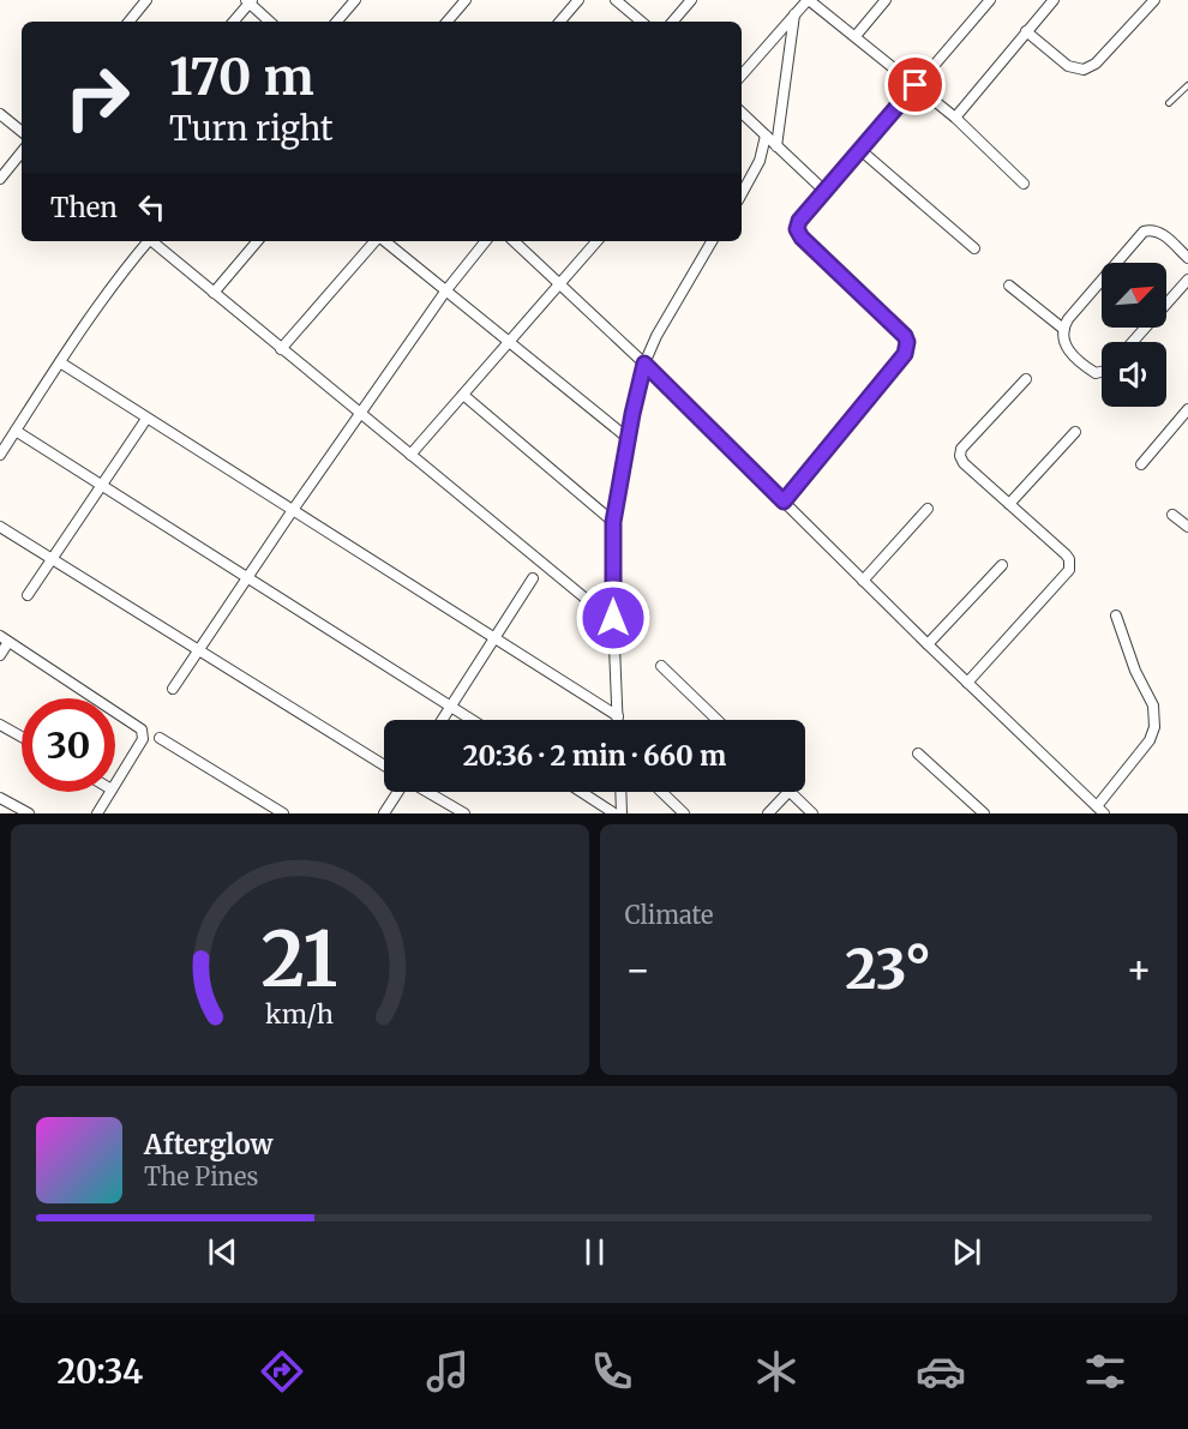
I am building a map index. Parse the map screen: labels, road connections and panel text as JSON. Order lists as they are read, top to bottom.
{
  "north": "top right",
  "page": {
    "turn": ["170 m", "Turn right"],
    "then": "Then",
    "limit": "30",
    "trip": "20:36 · 2 min · 660 m",
    "tile": "Climate",
    "heat": ["−", "23°", "+"],
    "song": ["Afterglow", "The Pines"],
    "tabs": "20:34",
    "gauge": ["21", "km/h"]
  }
}
